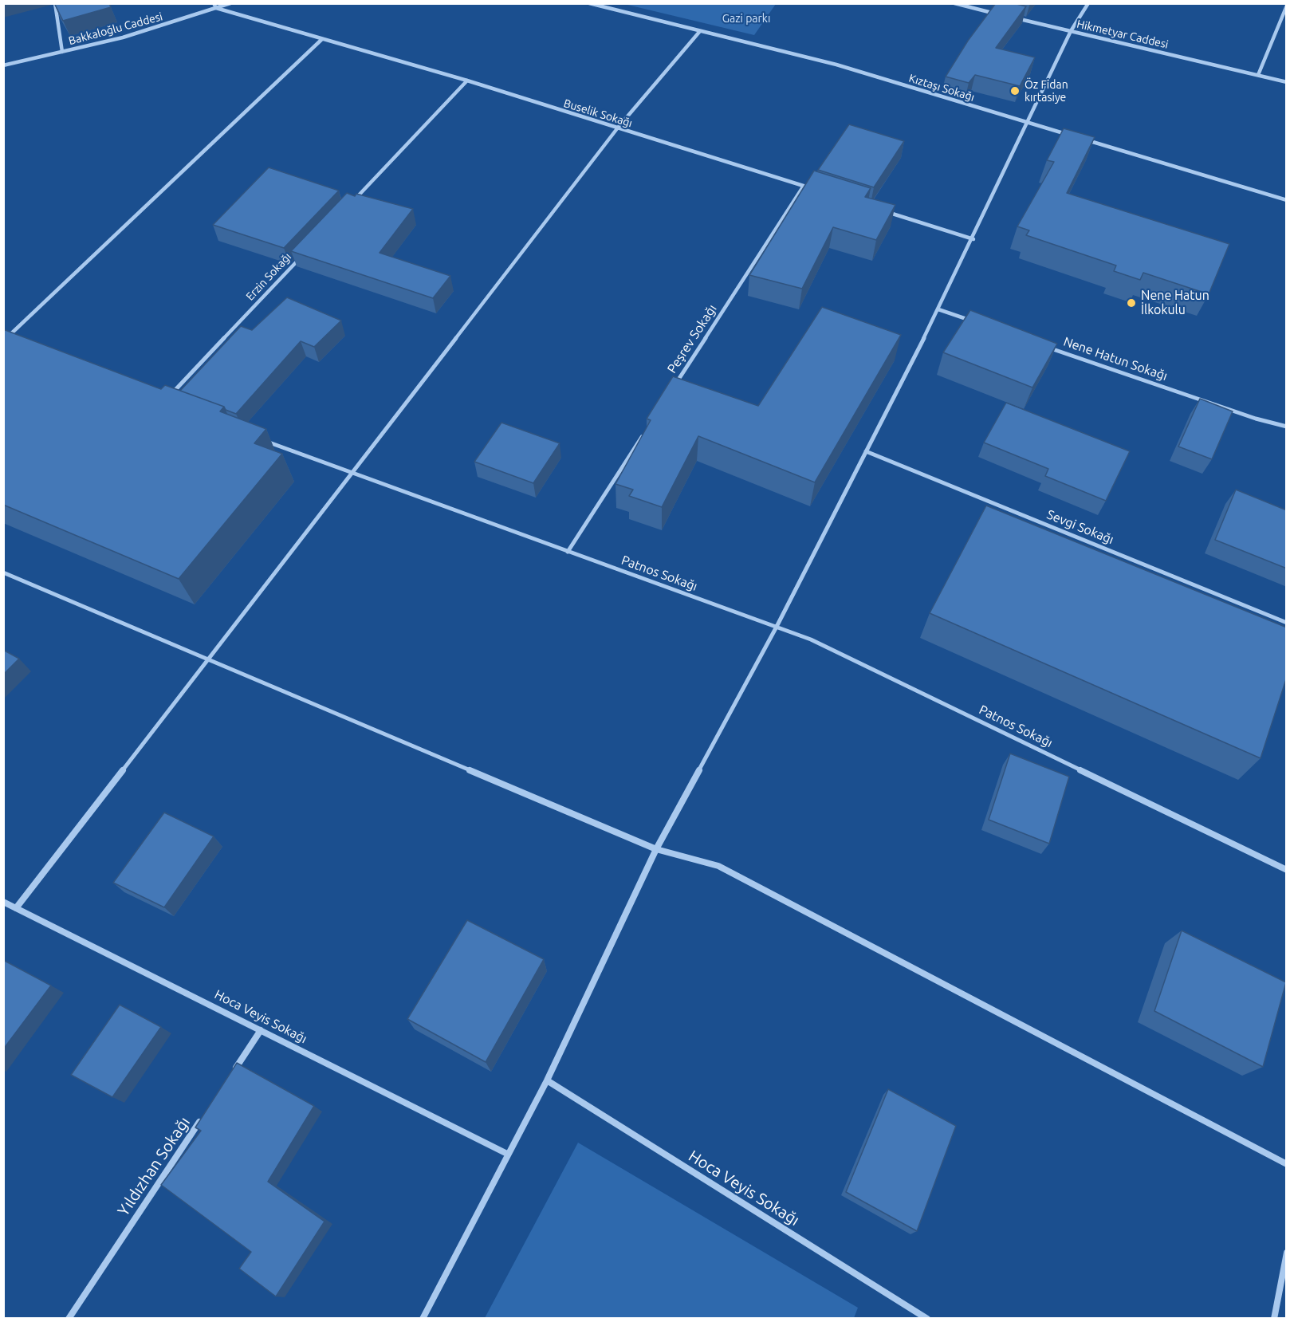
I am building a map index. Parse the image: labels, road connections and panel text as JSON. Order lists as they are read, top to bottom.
{
  "streets": {
    "street": [
      "Bakkaloğlu Caddesi",
      "Hikmetyar Caddesi",
      "Kıztaşı Sokağı",
      "Buselik Sokağı",
      "Erzin Sokağı",
      "Peşrev Sokağı",
      "Nene Hatun Sokağı",
      "Sevgi Sokağı",
      "Patnos Sokağı",
      "Hoca Veyis Sokağı",
      "Yıldızhan Sokağı"
    ]
  },
  "crossings": [
    ["Bakkaloğlu Caddesi", "Buselik Sokağı"],
    ["Buselik Sokağı", "Peşrev Sokağı"]
  ],
  "parks": ["Gazi parkı"],
  "places": ["Öz Fidan kırtasiye", "Nene Hatun İlkokulu"]
}
